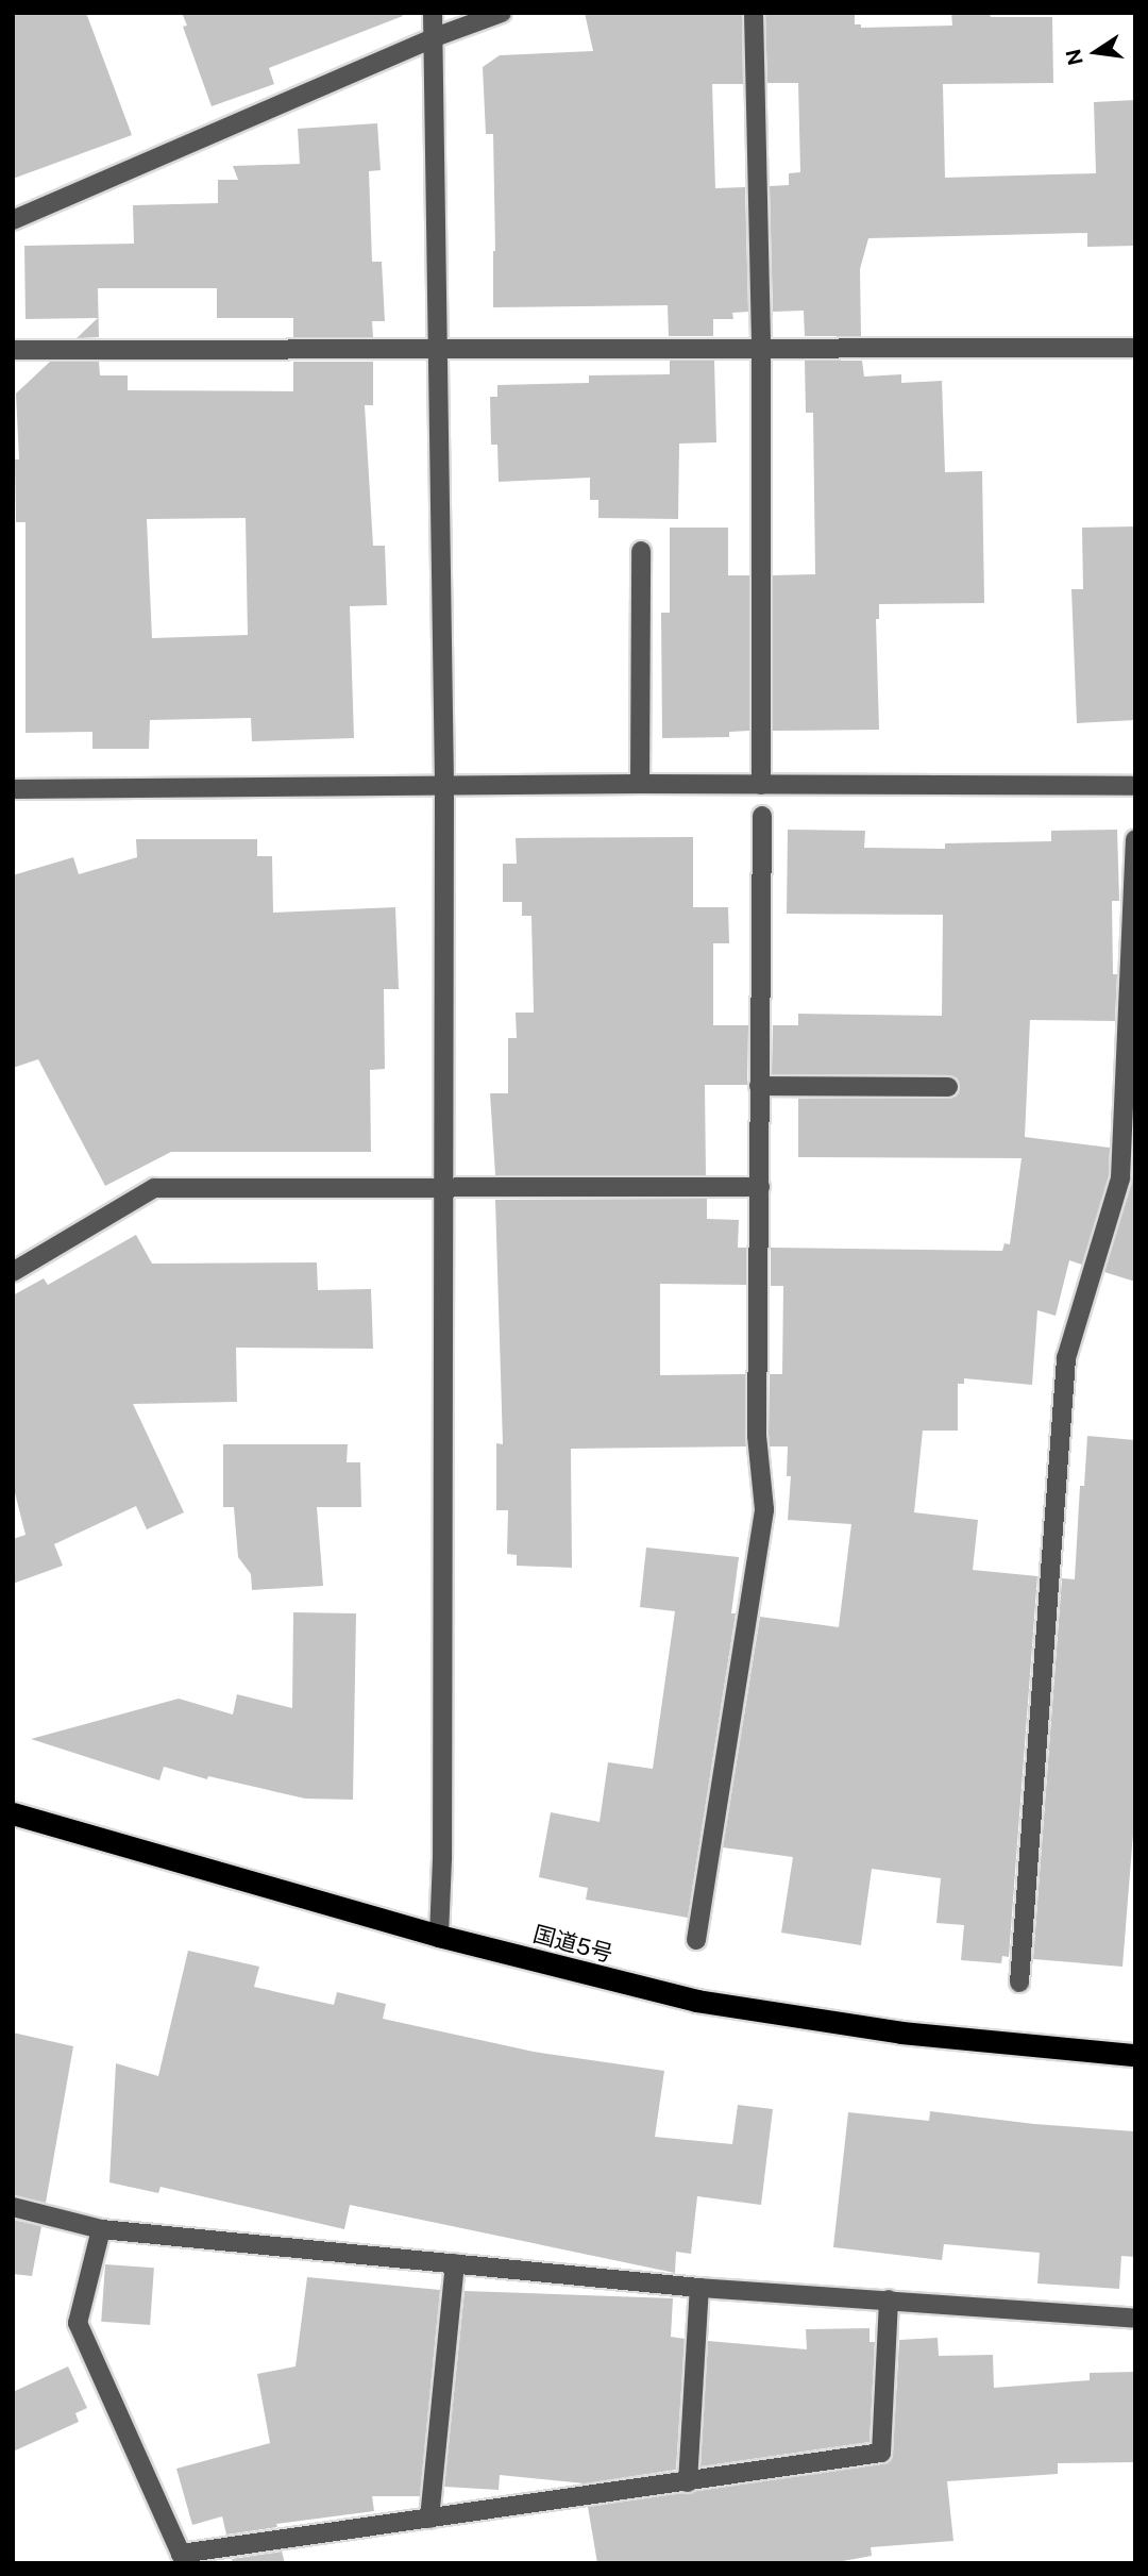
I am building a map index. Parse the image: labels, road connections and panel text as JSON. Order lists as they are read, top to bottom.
{
  "streets": {
    "highway": ["国道5号"]
  },
  "north": "left"
}
